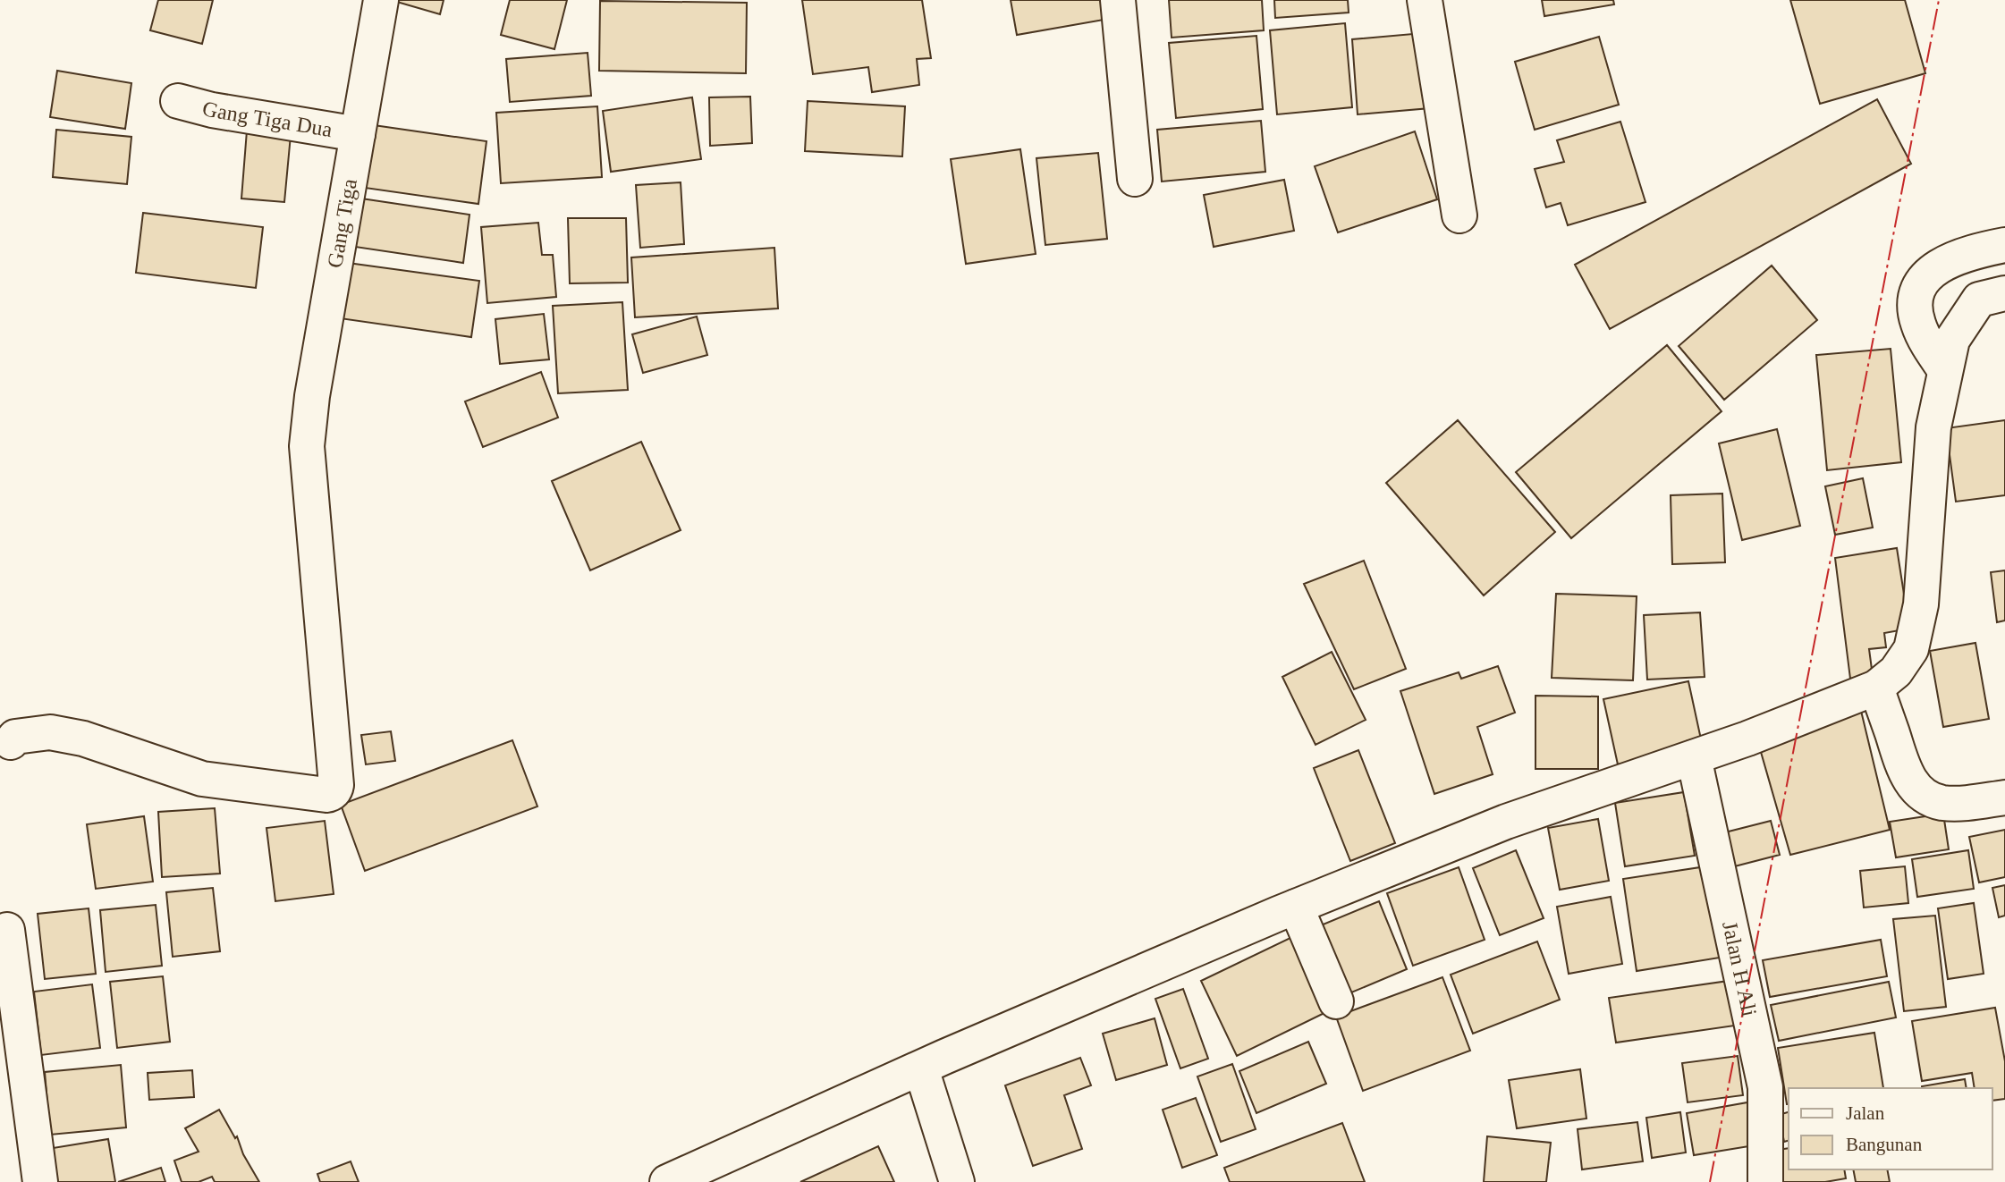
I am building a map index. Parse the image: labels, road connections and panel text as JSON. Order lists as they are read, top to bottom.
{
  "streets": {
    "street": ["Gang Tiga Dua", "Gang Tiga", "Jalan H Ali"]
  },
  "crossings": [
    ["Gang Tiga Dua", "Gang Tiga"]
  ],
  "legend": ["Jalan", "Bangunan"]
}
